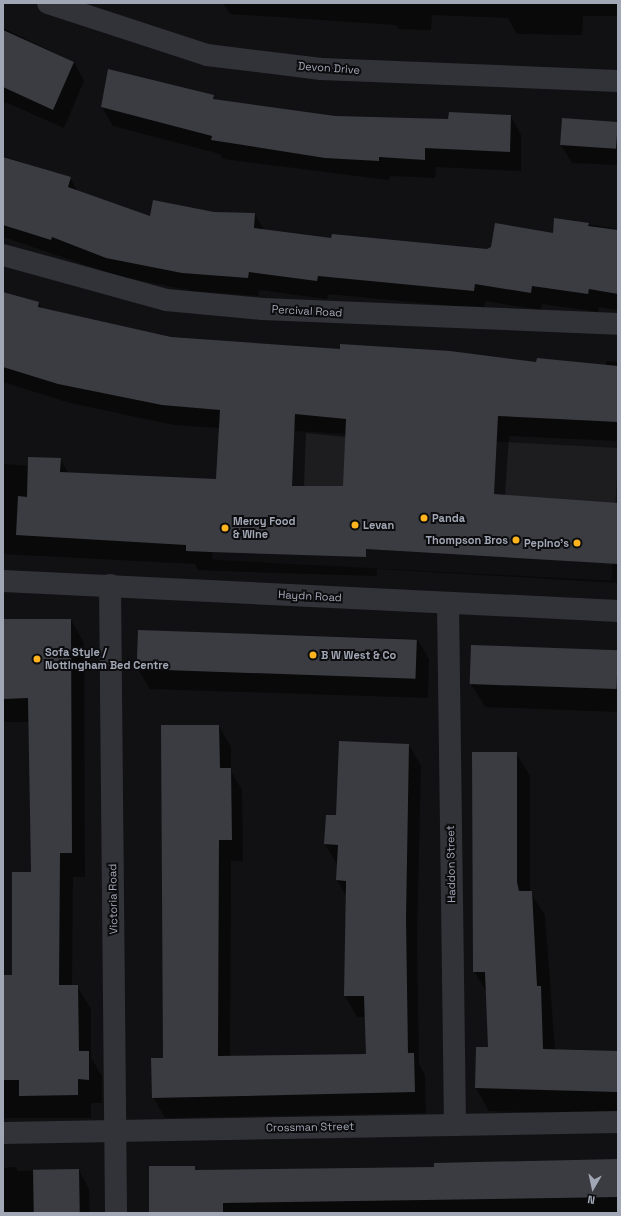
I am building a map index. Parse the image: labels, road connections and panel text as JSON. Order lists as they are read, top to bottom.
{
  "streets": {
    "street": [
      "Devon Drive",
      "Percival Road",
      "Haydn Road",
      "Haddon Street",
      "Victoria Road",
      "Crossman Street"
    ]
  },
  "crossings": [
    ["Haydn Road", "Haddon Street"],
    ["Haydn Road", "Victoria Road"],
    ["Haddon Street", "Crossman Street"],
    ["Victoria Road", "Crossman Street"]
  ],
  "places": [
    "Panda",
    "Levan",
    "Mercy Food & Wine",
    "Thompson Bros",
    "Pepino's",
    "B W West & Co",
    "Sofa Style / Nottingham Bed Centre"
  ],
  "north": "bottom"
}
